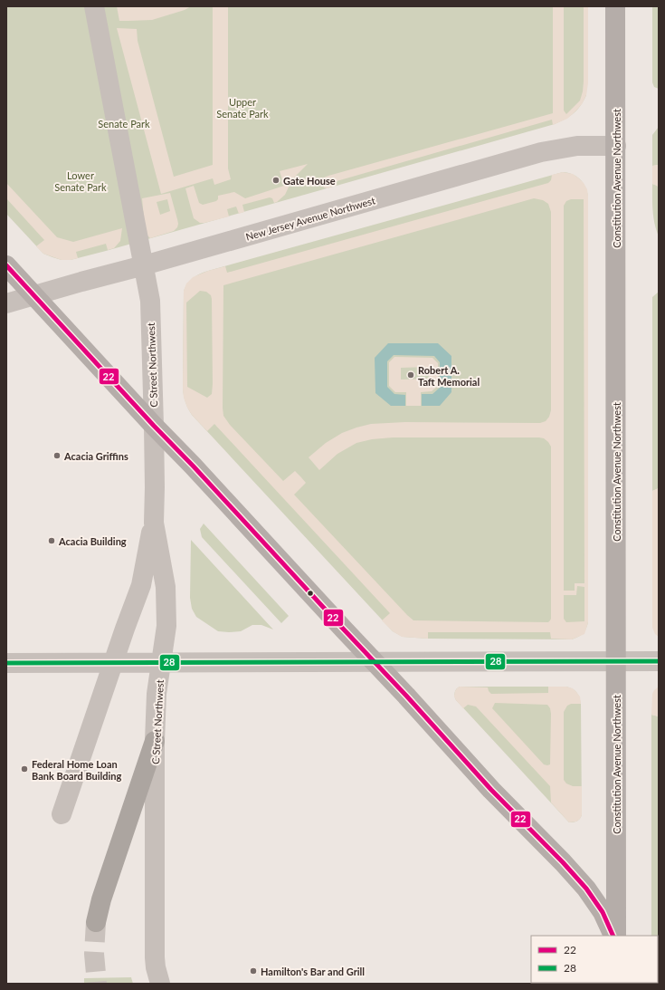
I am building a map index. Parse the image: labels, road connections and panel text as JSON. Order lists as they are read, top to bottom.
{
  "streets": {
    "main road": ["Constitution Avenue Northwest"],
    "street": ["New Jersey Avenue Northwest", "C Street Northwest"]
  },
  "crossings": [
    ["Constitution Avenue Northwest", "New Jersey Avenue Northwest"],
    ["New Jersey Avenue Northwest", "C Street Northwest"]
  ],
  "parks": ["Upper Senate Park", "Senate Park", "Lower Senate Park"],
  "places": [
    "Gate House",
    "Robert A. Taft Memorial",
    "Acacia Griffins",
    "Acacia Building",
    "Federal Home Loan Bank Board Building",
    "Hamilton's Bar and Grill"
  ],
  "lines": ["transit line 22", "transit line 28"],
  "legend": ["22", "28"]
}
